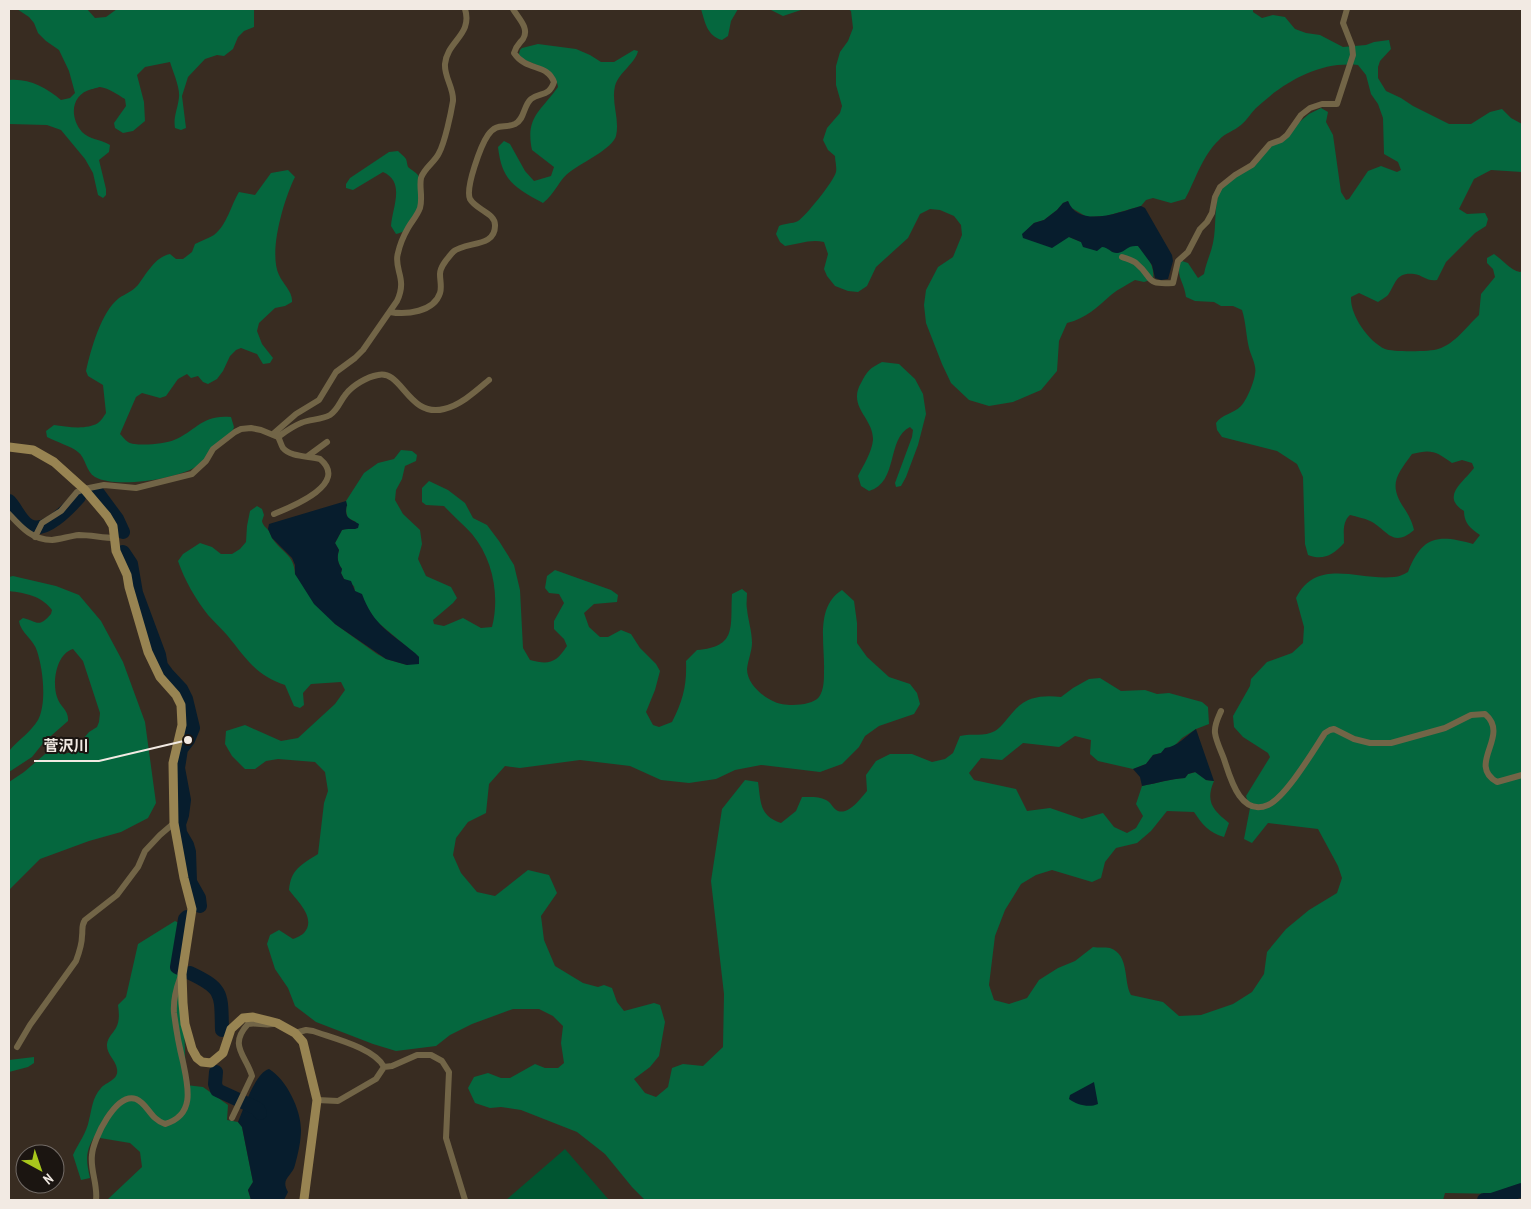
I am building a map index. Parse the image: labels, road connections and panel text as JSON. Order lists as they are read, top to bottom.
{
  "places": ["菅沢川"],
  "north": "bottom right"
}
